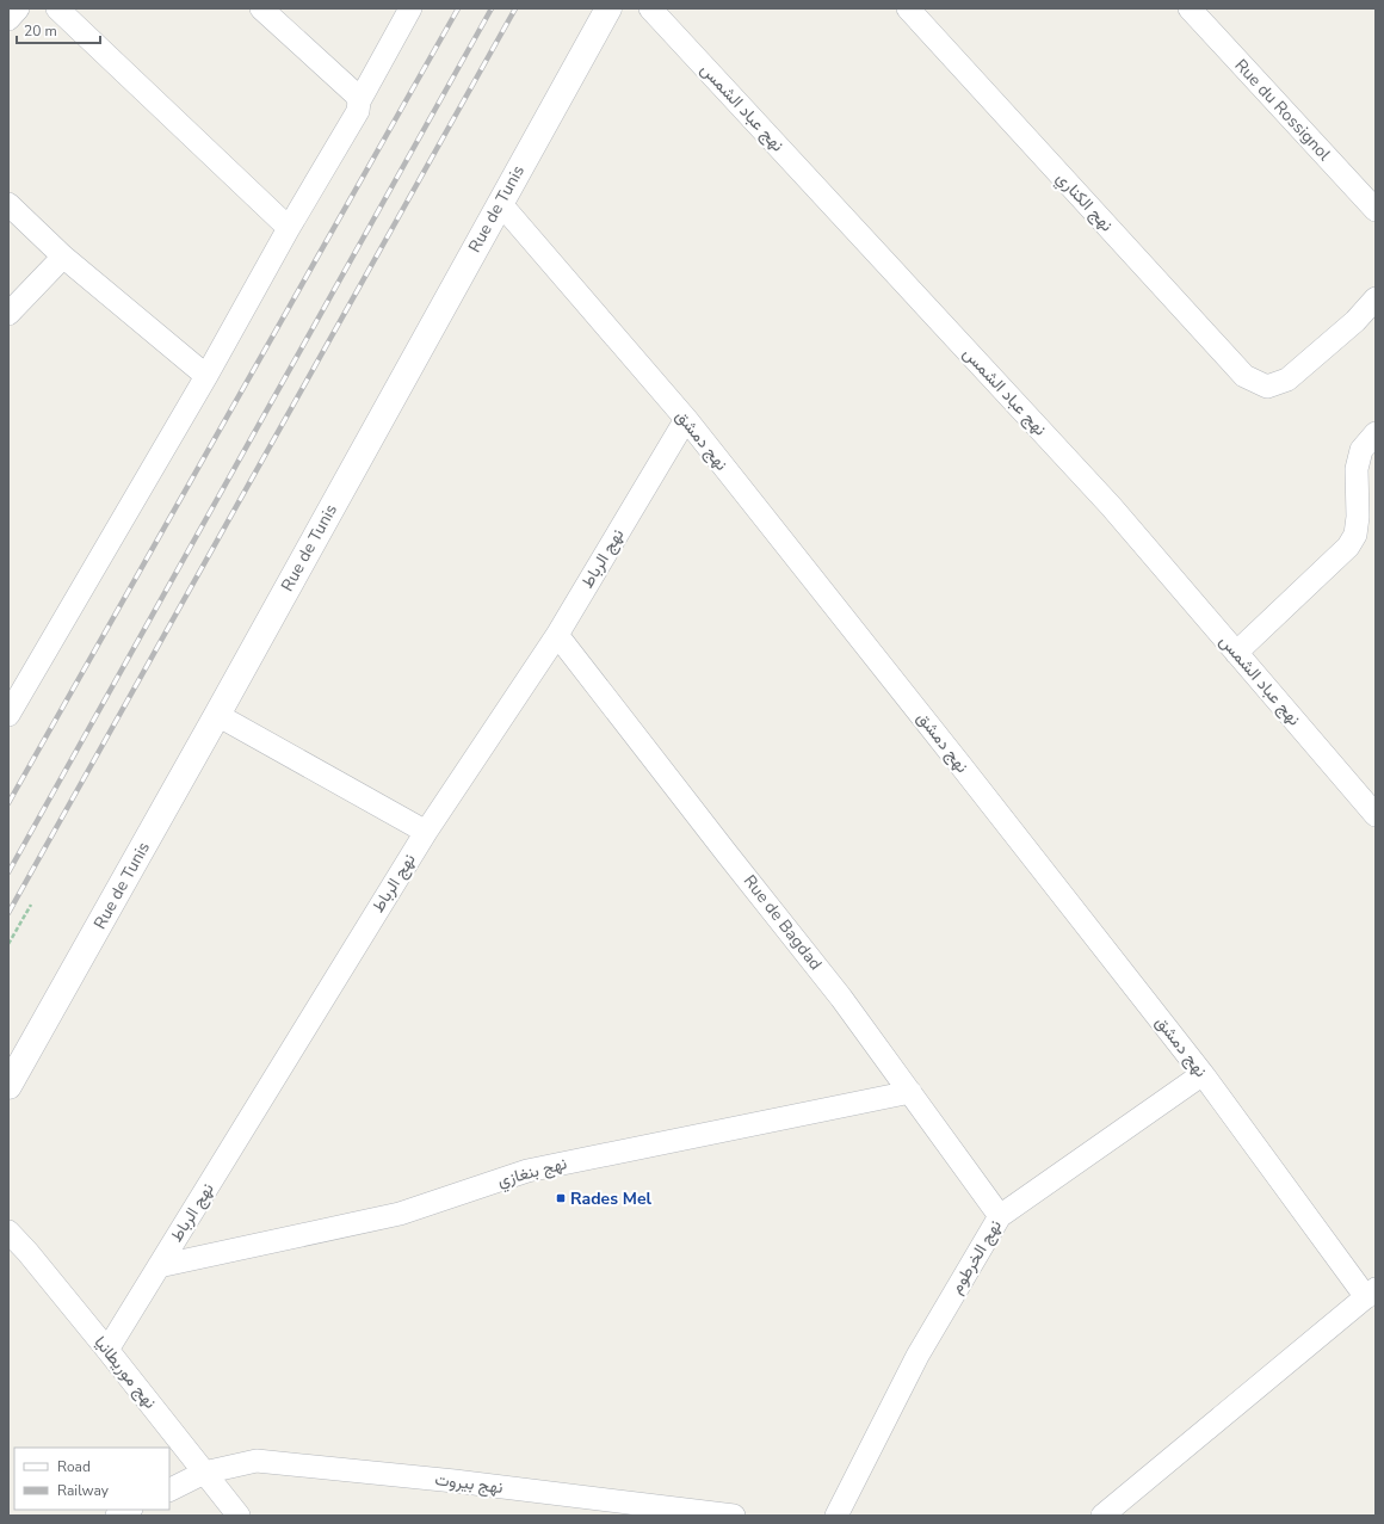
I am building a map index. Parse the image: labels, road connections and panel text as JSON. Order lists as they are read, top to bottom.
{
  "streets": {
    "street": [
      "نهج عباد الشمس",
      "Rue du Rossignol",
      "نهج الكناري",
      "Rue de Tunis",
      "نهج دمشق",
      "نهج الرباط",
      "Rue de Bagdad",
      "نهج بنغازي",
      "نهج الخرطوم",
      "نهج موريطانيا",
      "نهج بيروت"
    ]
  },
  "crossings": [
    ["Rue de Tunis", "نهج دمشق"],
    ["نهج دمشق", "نهج الرباط"],
    ["نهج دمشق", "نهج الخرطوم"],
    ["نهج الرباط", "Rue de Bagdad"],
    ["نهج الرباط", "نهج بنغازي"],
    ["نهج الرباط", "نهج موريطانيا"],
    ["Rue de Bagdad", "نهج بنغازي"],
    ["Rue de Bagdad", "نهج الخرطوم"],
    ["نهج موريطانيا", "نهج بيروت"]
  ],
  "places": {
    "transit": ["Rades Mel"]
  },
  "legend": ["Road", "Railway"],
  "scale_bar": "20 m"
}
